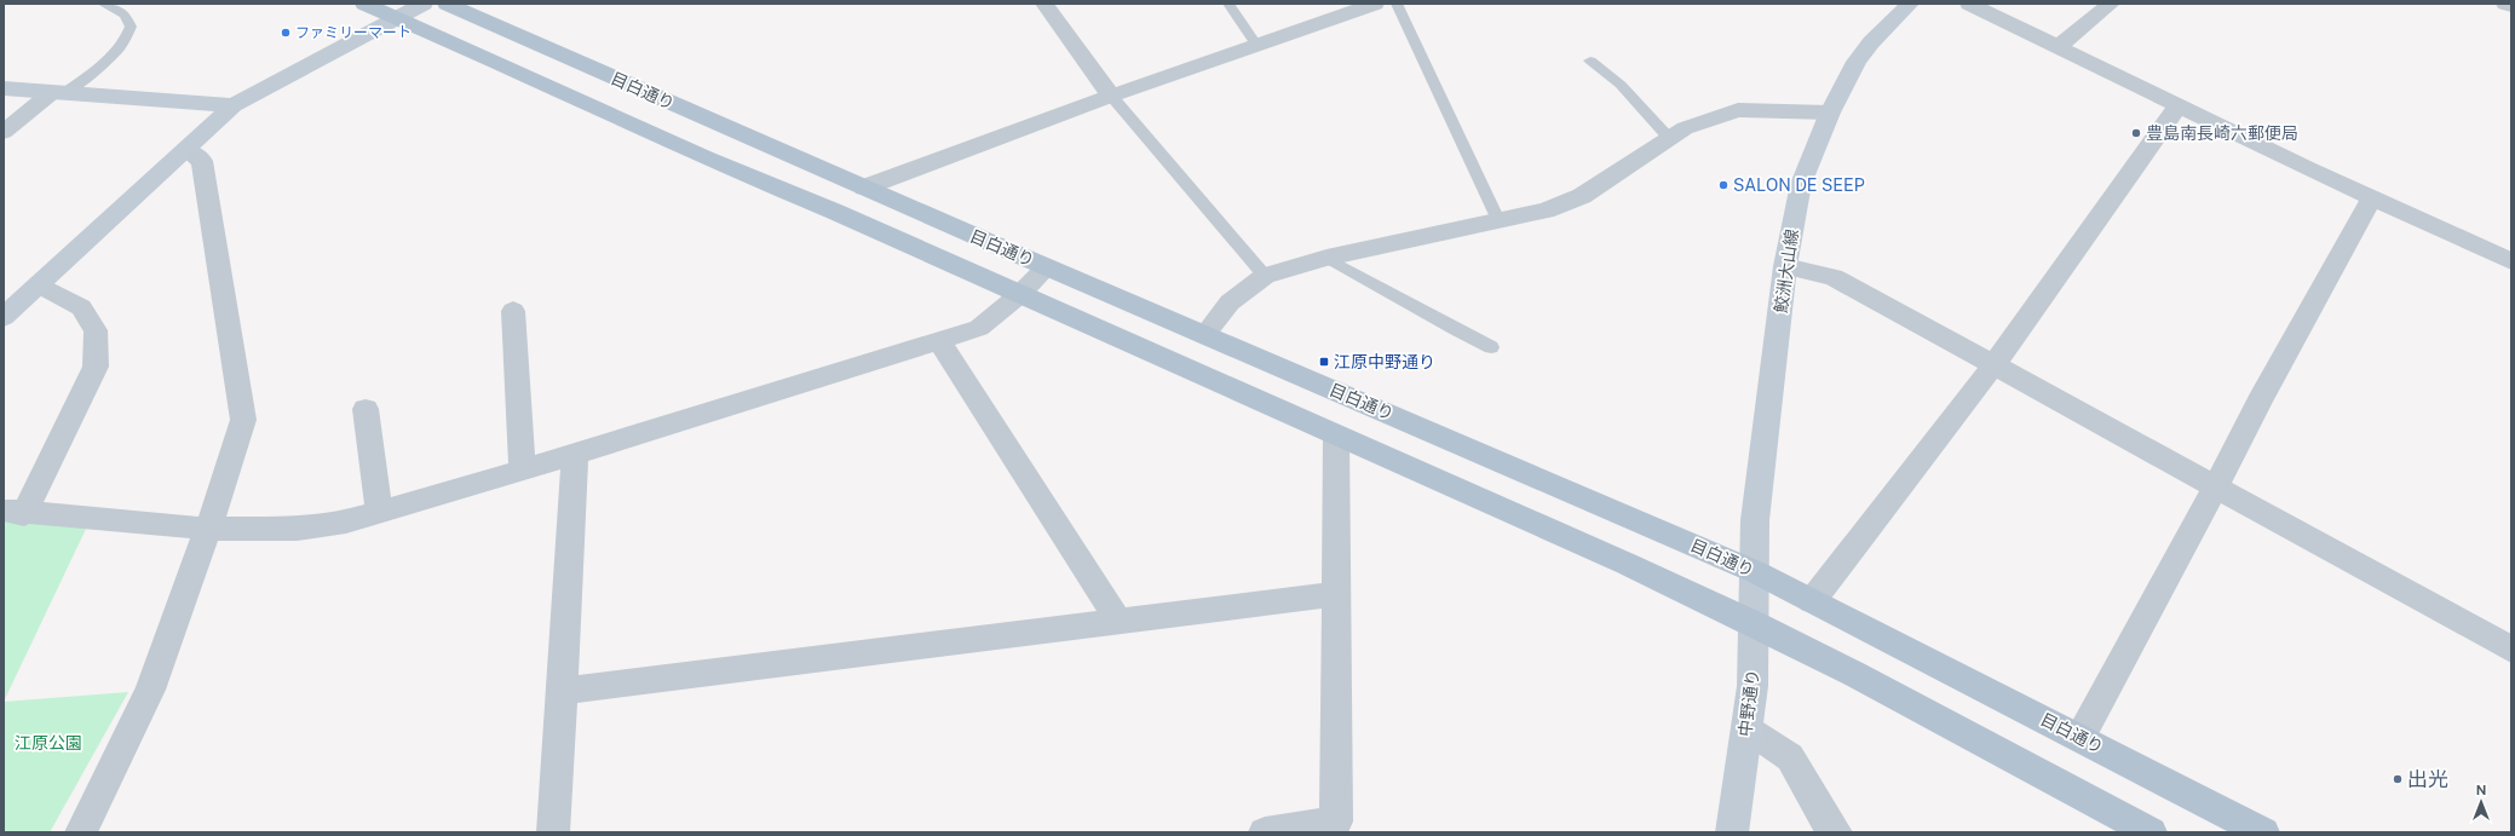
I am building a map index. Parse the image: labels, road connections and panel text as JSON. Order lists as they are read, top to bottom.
{
  "streets": {
    "main road": ["目白通り", "鮫洲大山線", "中野通り"]
  },
  "crossings": [
    ["目白通り", "鮫洲大山線"],
    ["目白通り", "中野通り"],
    ["鮫洲大山線", "中野通り"]
  ],
  "parks": ["江原公園"],
  "places": {
    "other": [
      "ファミリーマート",
      "豊島南長崎六郵便局",
      "SALON DE SEEP",
      "出光"
    ],
    "transit": ["江原中野通り"]
  },
  "north": "top"
}
